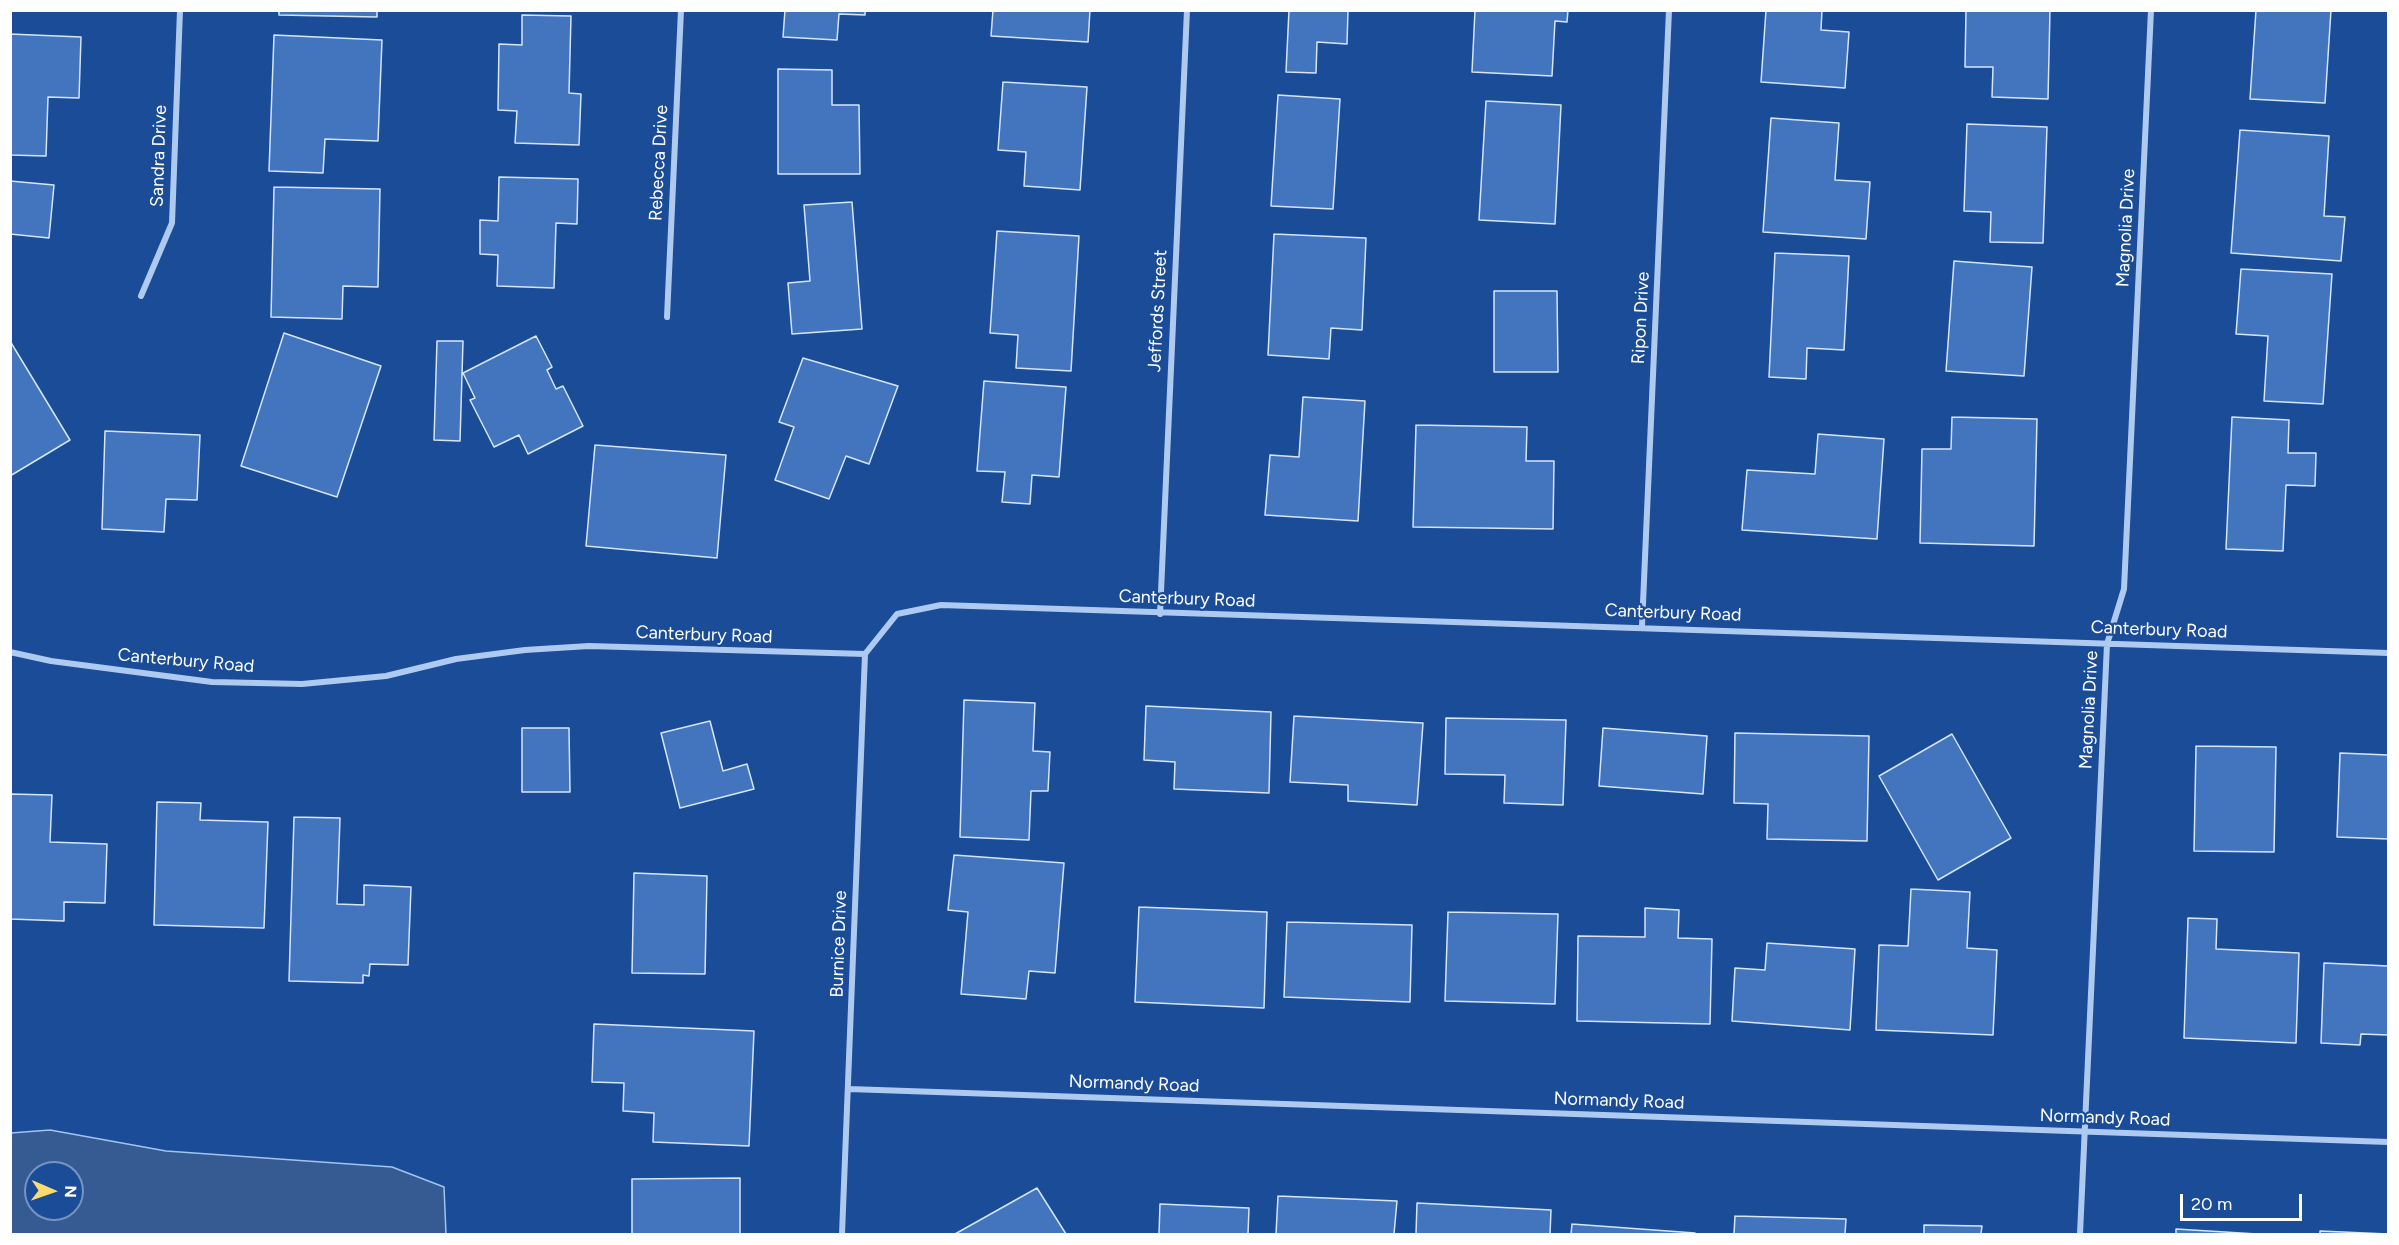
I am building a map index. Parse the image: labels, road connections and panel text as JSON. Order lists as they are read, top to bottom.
{
  "streets": {
    "street": [
      "Sandra Drive",
      "Rebecca Drive",
      "Magnolia Drive",
      "Jeffords Street",
      "Ripon Drive",
      "Canterbury Road",
      "Burnice Drive",
      "Normandy Road"
    ]
  },
  "crossings": [
    ["Magnolia Drive", "Canterbury Road"],
    ["Magnolia Drive", "Normandy Road"],
    ["Jeffords Street", "Canterbury Road"],
    ["Ripon Drive", "Canterbury Road"],
    ["Canterbury Road", "Burnice Drive"],
    ["Burnice Drive", "Normandy Road"]
  ],
  "scale_bar": "20 m",
  "north": "right"
}
